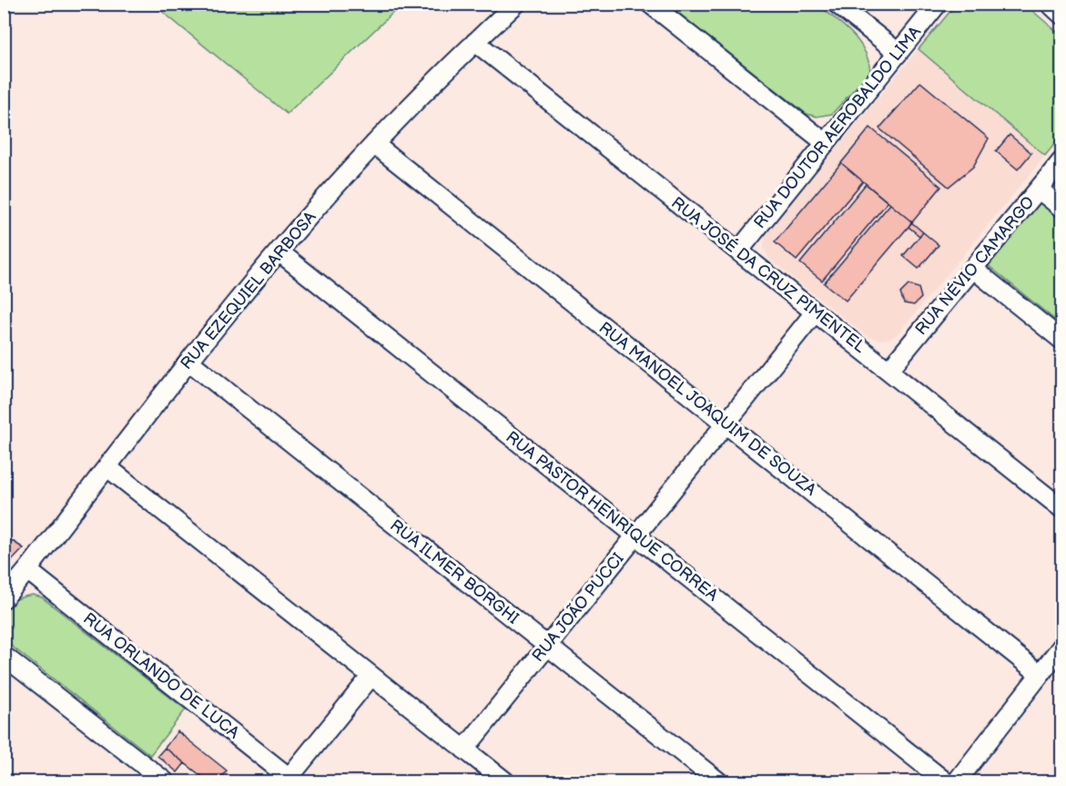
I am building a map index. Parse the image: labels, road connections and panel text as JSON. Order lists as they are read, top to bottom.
{
  "streets": {
    "street": [
      "RUA DOUTOR AEROBALDO LIMA",
      "RUA NÉVIO CAMARGO",
      "RUA JOSÉ DA CRUZ PIMENTEL",
      "RUA EZEQUIEL BARBOSA",
      "RUA MANOEL JOAQUIM DE SOUZA",
      "RUA PASTOR HENRIQUE CORREA",
      "RUA ILMER BORGHI",
      "RUA JOÃO PUCCI",
      "RUA ORLANDO DE LUCA"
    ]
  },
  "crossings": [
    ["RUA DOUTOR AEROBALDO LIMA", "RUA JOSÉ DA CRUZ PIMENTEL"],
    ["RUA NÉVIO CAMARGO", "RUA JOSÉ DA CRUZ PIMENTEL"],
    ["RUA JOSÉ DA CRUZ PIMENTEL", "RUA EZEQUIEL BARBOSA"],
    ["RUA JOSÉ DA CRUZ PIMENTEL", "RUA JOÃO PUCCI"],
    ["RUA EZEQUIEL BARBOSA", "RUA MANOEL JOAQUIM DE SOUZA"],
    ["RUA EZEQUIEL BARBOSA", "RUA PASTOR HENRIQUE CORREA"],
    ["RUA EZEQUIEL BARBOSA", "RUA ILMER BORGHI"],
    ["RUA EZEQUIEL BARBOSA", "RUA ORLANDO DE LUCA"],
    ["RUA MANOEL JOAQUIM DE SOUZA", "RUA JOÃO PUCCI"],
    ["RUA PASTOR HENRIQUE CORREA", "RUA JOÃO PUCCI"],
    ["RUA ILMER BORGHI", "RUA JOÃO PUCCI"]
  ]
}
